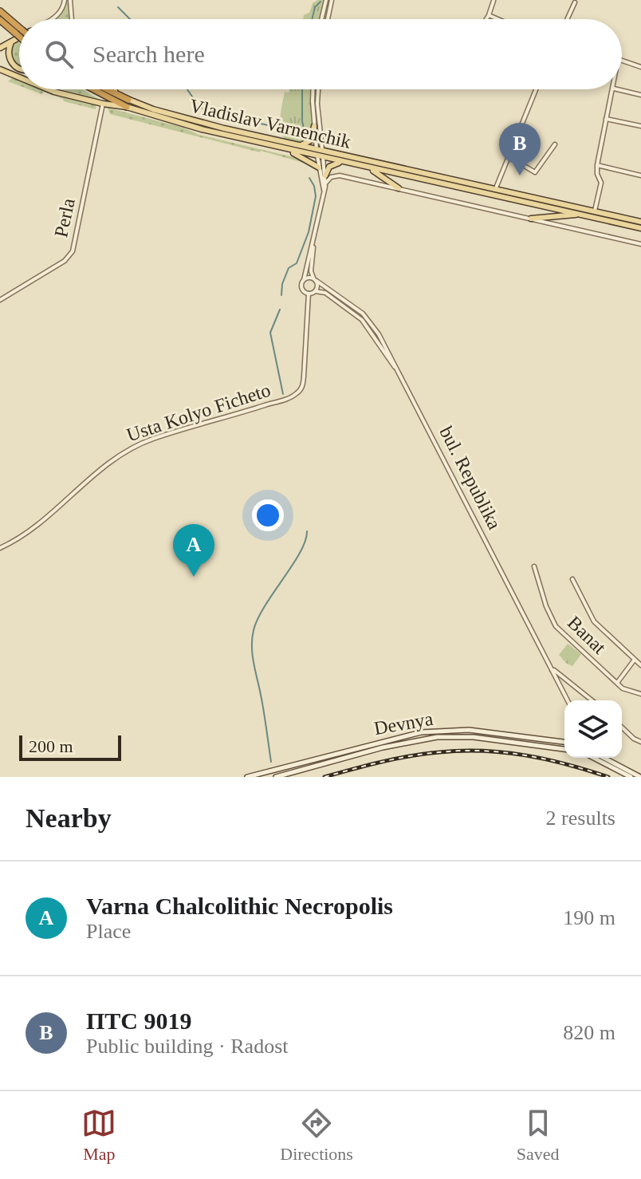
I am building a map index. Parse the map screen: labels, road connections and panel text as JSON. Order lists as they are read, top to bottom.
{
  "streets": {
    "main road": ["Vladislav Varnenchik", "Devnya"],
    "street": [
      "Perla",
      "Usta Kolyo Ficheto",
      "bul. Republika",
      "Banat"
    ]
  },
  "crossings": [
    ["Vladislav Varnenchik", "Perla"],
    ["Usta Kolyo Ficheto", "bul. Republika"]
  ],
  "scale_bar": "200 m",
  "page": {
    "search": "Search here",
    "pins": ["B", "A"],
    "scale": "200 m",
    "heading": ["Nearby", "2 results"],
    "list": [
      {
        "mark": "A",
        "name": "Varna Chalcolithic Necropolis",
        "note": "Place",
        "value": "190 m"
      },
      {
        "mark": "B",
        "name": "ПТС 9019",
        "note": "Public building · Radost",
        "value": "820 m"
      }
    ],
    "nav": ["Map", "Directions", "Saved"]
  }
}
